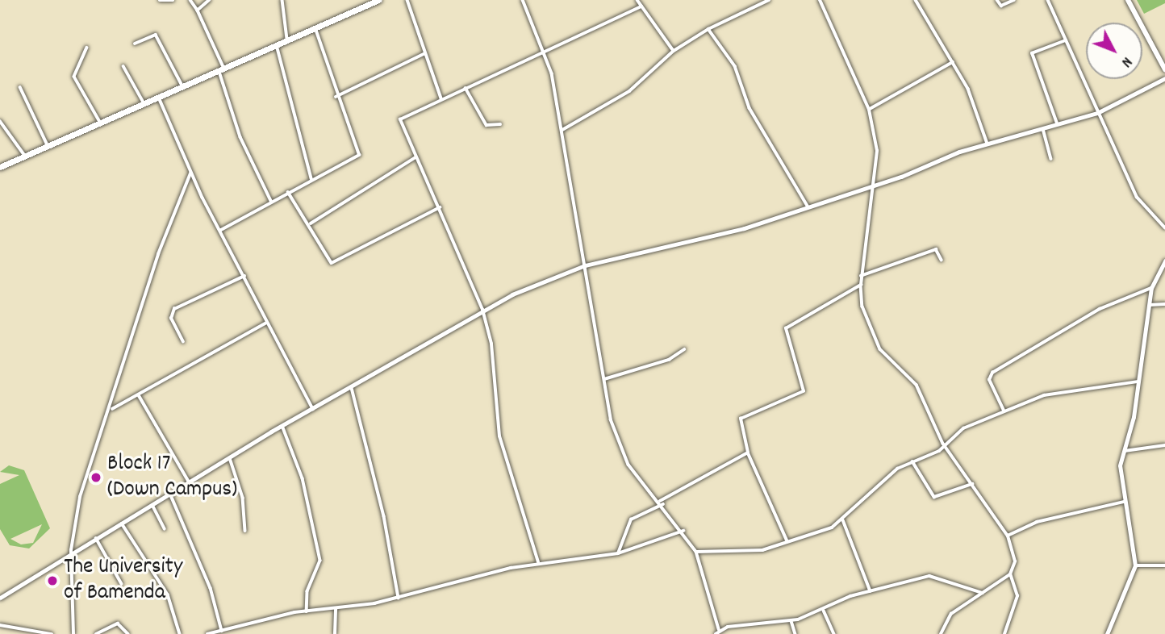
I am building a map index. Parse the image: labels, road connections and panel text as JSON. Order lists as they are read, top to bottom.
{
  "places": ["Block 17 (Down Campus)", "The University of Bamenda"],
  "north": "bottom right"
}
